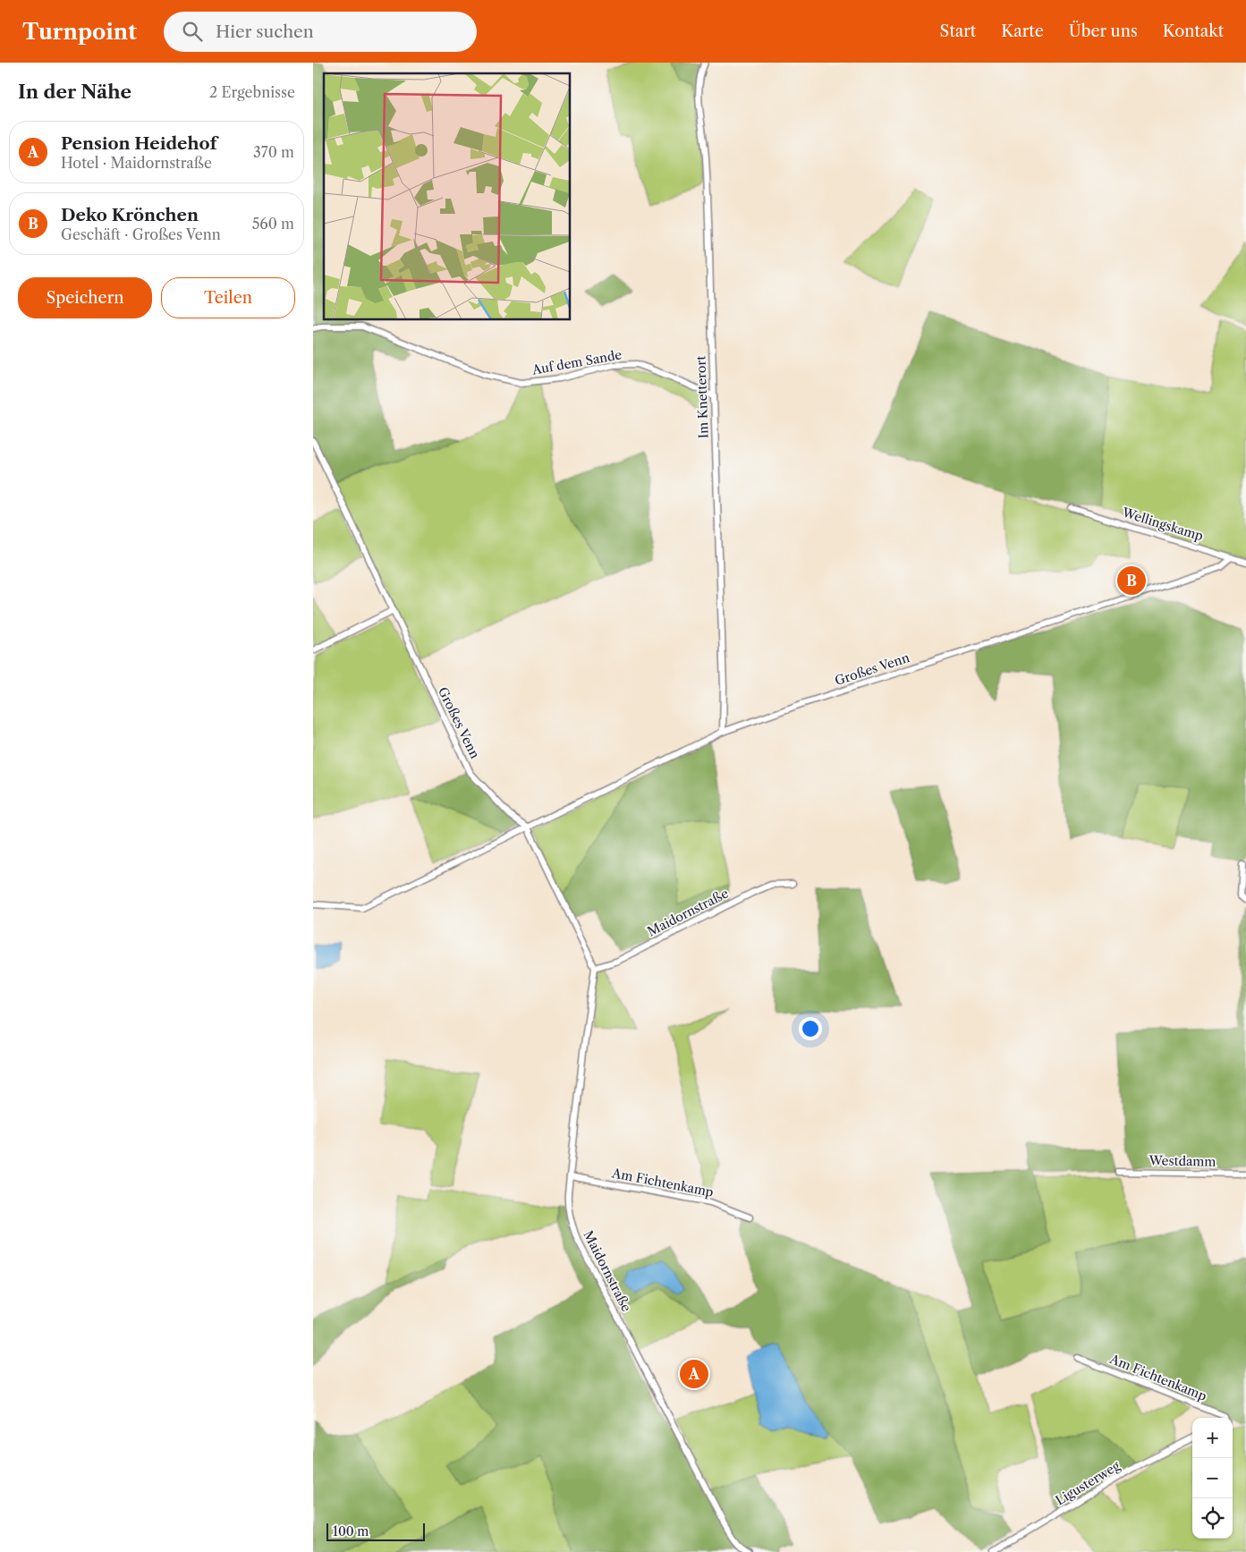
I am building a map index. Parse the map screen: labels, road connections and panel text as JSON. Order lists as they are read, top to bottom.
{
  "streets": {
    "street": [
      "Auf dem Sande",
      "Im Knetterort",
      "Wellingskamp",
      "Großes Venn",
      "Maidornstraße",
      "Westdamm",
      "Am Fichtenkamp",
      "Ligusterweg"
    ]
  },
  "crossings": [
    ["Auf dem Sande", "Im Knetterort"],
    ["Im Knetterort", "Großes Venn"],
    ["Wellingskamp", "Großes Venn"],
    ["Maidornstraße", "Am Fichtenkamp"]
  ],
  "scale_bar": "100 m",
  "page": {
    "header": "Turnpoint",
    "search": "Hier suchen",
    "nav": [
      "Start",
      "Karte",
      "Über uns",
      "Kontakt"
    ],
    "heading": ["In der Nähe", "2 Ergebnisse"],
    "list": [
      {
        "mark": "A",
        "name": "Pension Heidehof",
        "note": "Hotel · Maidornstraße",
        "value": "370 m"
      },
      {
        "mark": "B",
        "name": "Deko Krönchen",
        "note": "Geschäft · Großes Venn",
        "value": "560 m"
      }
    ],
    "buttons": ["Speichern", "Teilen"],
    "pins": ["B", "A"],
    "map_buttons": ["+", "−"],
    "scale": "100 m"
  }
}
